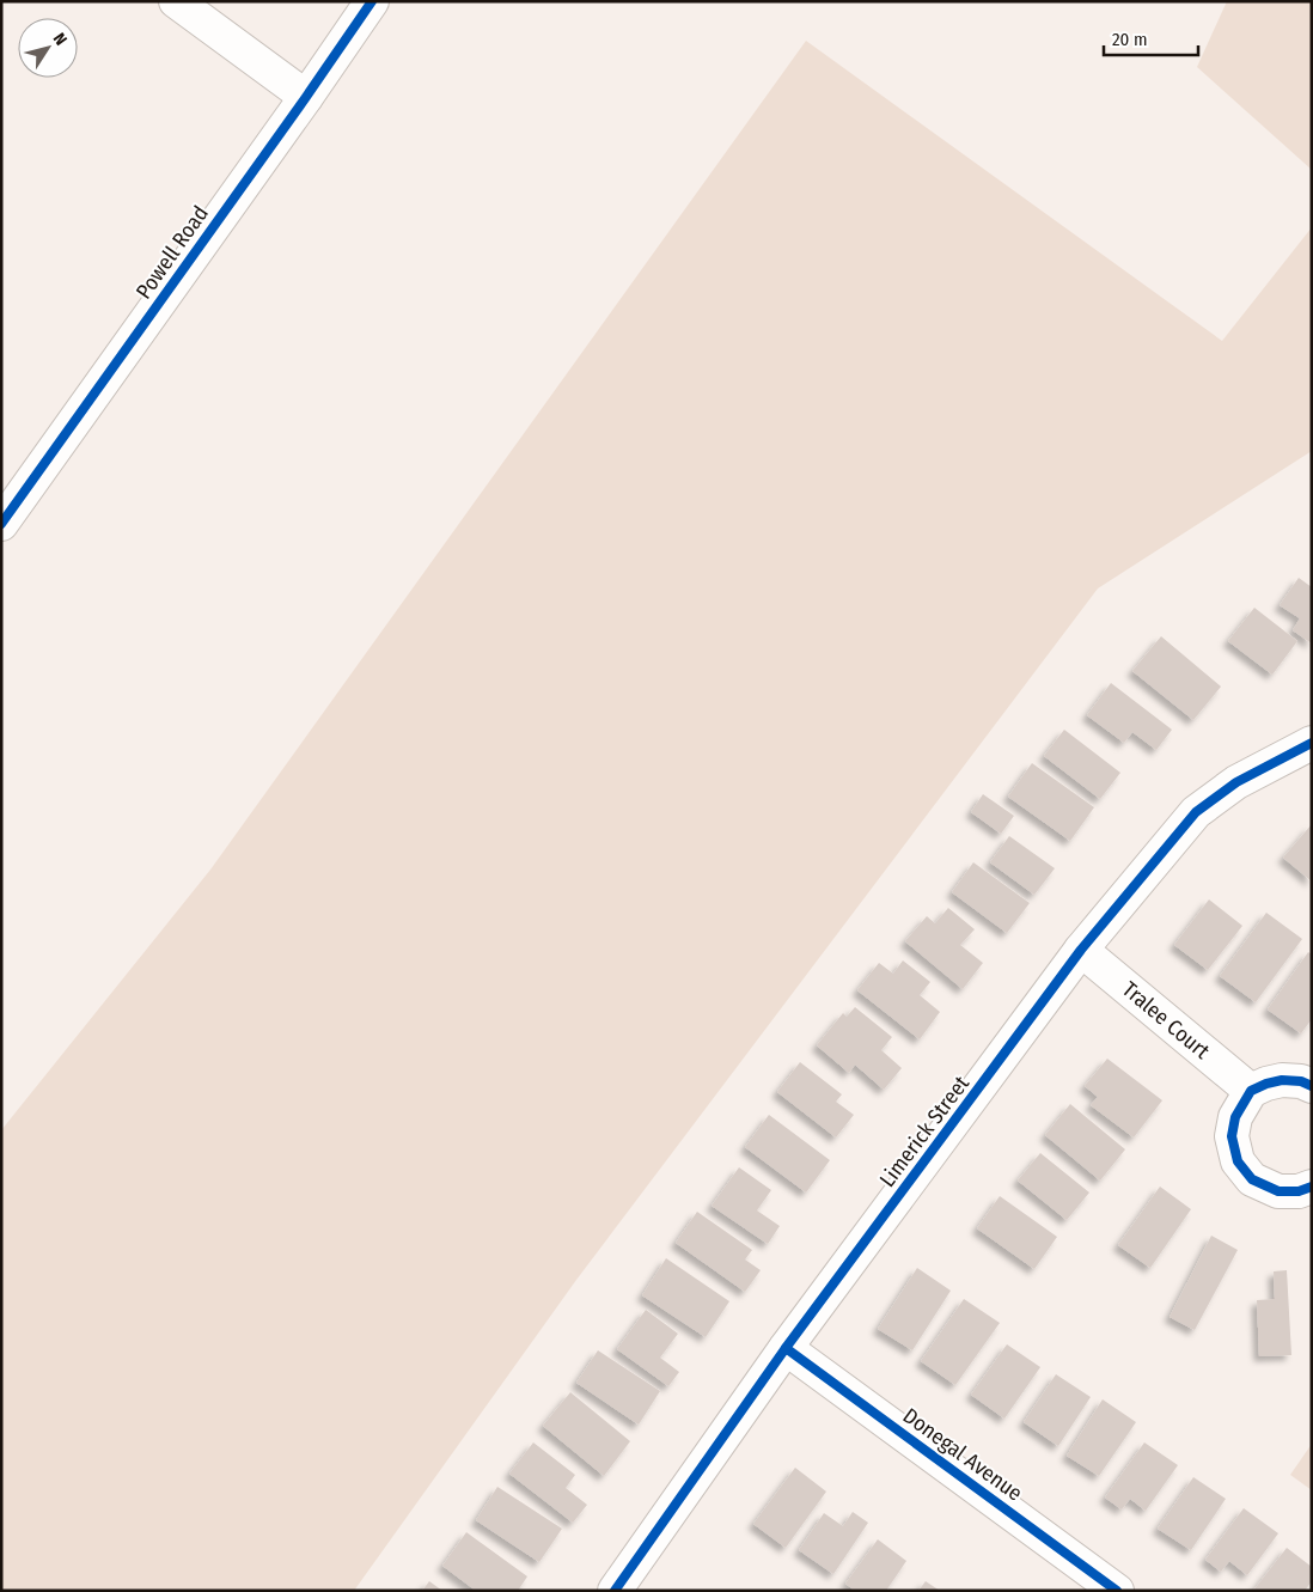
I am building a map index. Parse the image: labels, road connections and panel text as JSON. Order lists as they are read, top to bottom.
{
  "streets": {
    "street": [
      "Powell Road",
      "Tralee Court",
      "Limerick Street",
      "Donegal Avenue"
    ]
  },
  "crossings": [
    ["Tralee Court", "Limerick Street"],
    ["Limerick Street", "Donegal Avenue"]
  ],
  "scale_bar": "20 m",
  "north": "top right"
}
